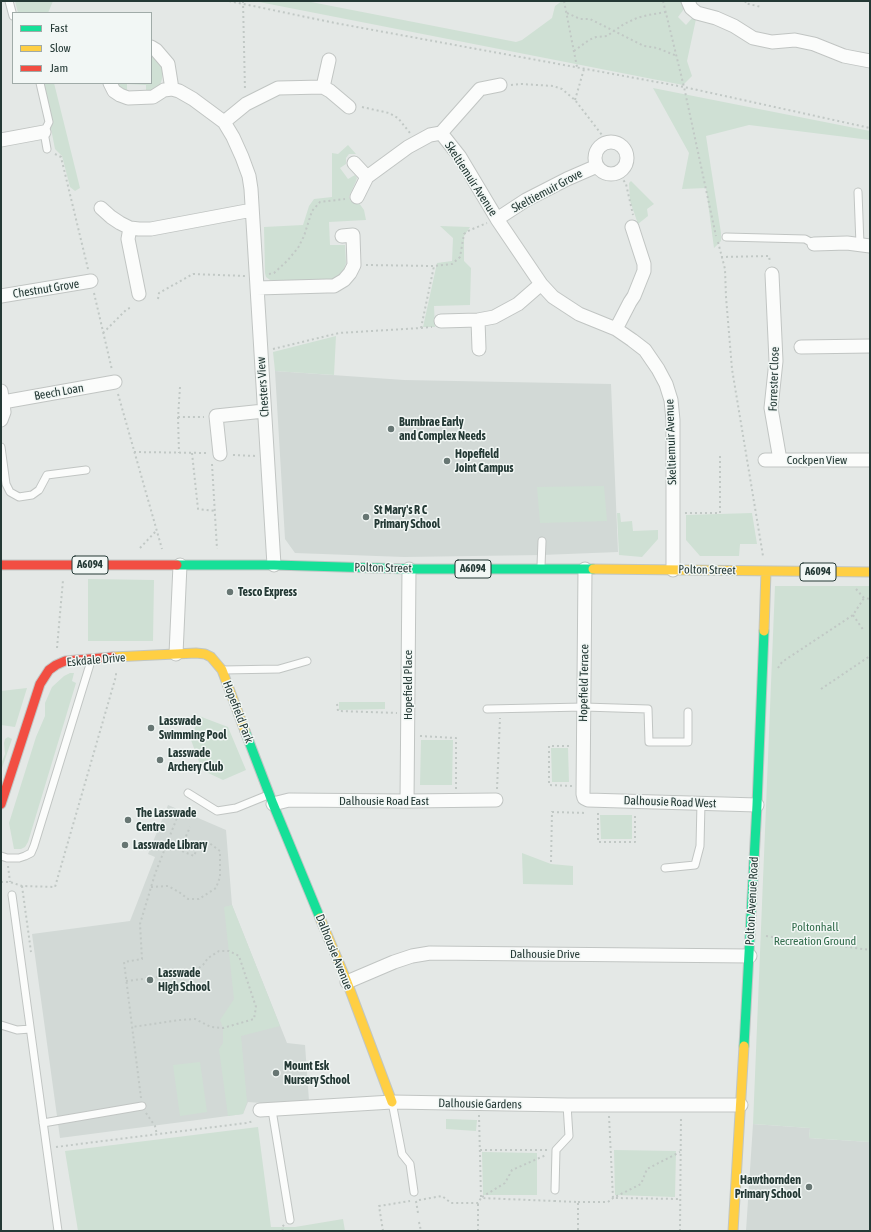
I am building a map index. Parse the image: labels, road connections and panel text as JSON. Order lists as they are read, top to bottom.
{
  "streets": {
    "street": [
      "Skeltiemuir Avenue",
      "Skeltiemuir Grove",
      "Chestnut Grove",
      "Forrester Close",
      "Chesters View",
      "Beech Loan",
      "Cockpen View",
      "A6094",
      "Polton Street",
      "Eskdale Drive",
      "Hopefield Terrace",
      "Hopefield Place",
      "Hopefield Park",
      "Dalhousie Road East",
      "Dalhousie Road West",
      "Polton Avenue Road",
      "Dalhousie Avenue",
      "Dalhousie Drive",
      "Dalhousie Gardens"
    ]
  },
  "crossings": [
    ["Skeltiemuir Avenue", "Skeltiemuir Grove"],
    ["Skeltiemuir Avenue", "Polton Street"],
    ["Forrester Close", "Cockpen View"],
    ["Chesters View", "Polton Street"],
    ["A6094", "Polton Street"],
    ["A6094", "Polton Avenue Road"],
    ["Polton Street", "Hopefield Terrace"],
    ["Polton Street", "Hopefield Place"],
    ["Polton Street", "Polton Avenue Road"],
    ["Eskdale Drive", "Hopefield Park"],
    ["Hopefield Terrace", "Dalhousie Road West"],
    ["Hopefield Place", "Dalhousie Road East"],
    ["Hopefield Park", "Dalhousie Road East"],
    ["Hopefield Park", "Dalhousie Avenue"],
    ["Dalhousie Road East", "Dalhousie Avenue"],
    ["Dalhousie Road West", "Polton Avenue Road"],
    ["Polton Avenue Road", "Dalhousie Drive"],
    ["Polton Avenue Road", "Dalhousie Gardens"],
    ["Dalhousie Avenue", "Dalhousie Drive"],
    ["Dalhousie Avenue", "Dalhousie Gardens"]
  ],
  "parks": ["Poltonhall Recreation Ground"],
  "places": [
    "Burnbrae Early and Complex Needs",
    "Hopefield Joint Campus",
    "St Mary's R C Primary School",
    "Tesco Express",
    "Lasswade Swimming Pool",
    "Lasswade Archery Club",
    "The Lasswade Centre",
    "Lasswade Library",
    "Lasswade High School",
    "Mount Esk Nursery School",
    "Hawthornden Primary School"
  ],
  "legend": ["Fast", "Slow", "Jam"]
}
